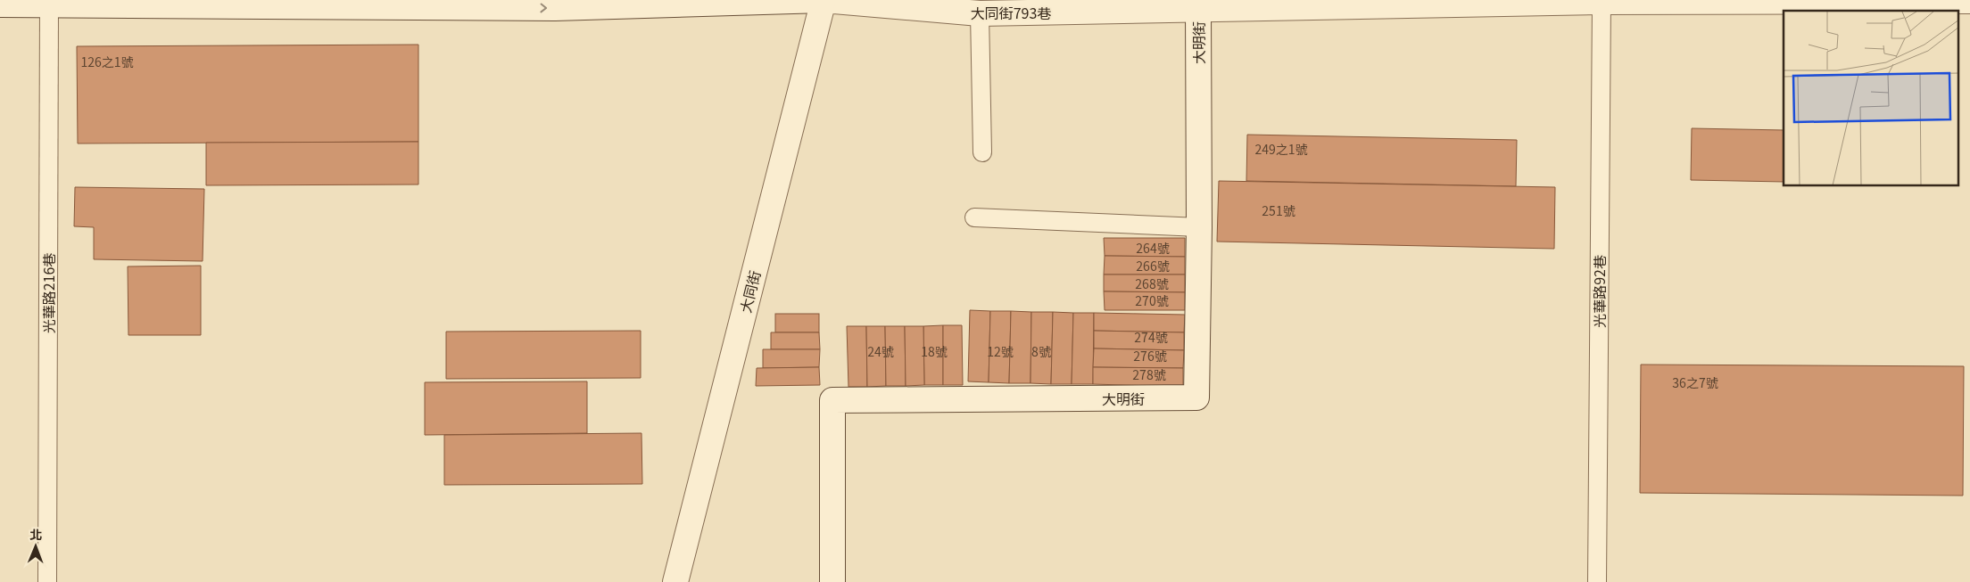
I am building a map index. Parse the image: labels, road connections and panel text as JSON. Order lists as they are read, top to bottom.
{
  "streets": {
    "street": ["大同街793巷", "大明街", "大同街"],
    "lane": ["光華路92巷", "光華路216巷"]
  },
  "crossings": [
    ["大同街793巷", "大明街"],
    ["大同街793巷", "大同街"],
    ["大同街793巷", "光華路92巷"],
    ["大同街793巷", "光華路216巷"]
  ],
  "one_way": ["大同街793巷"],
  "house_numbers": [
    "126之1號",
    "249之1號",
    "251號",
    "264號",
    "266號",
    "268號",
    "270號",
    "274號",
    "24號",
    "18號",
    "12號",
    "8號",
    "276號",
    "278號",
    "36之7號"
  ],
  "north": "top"
}
